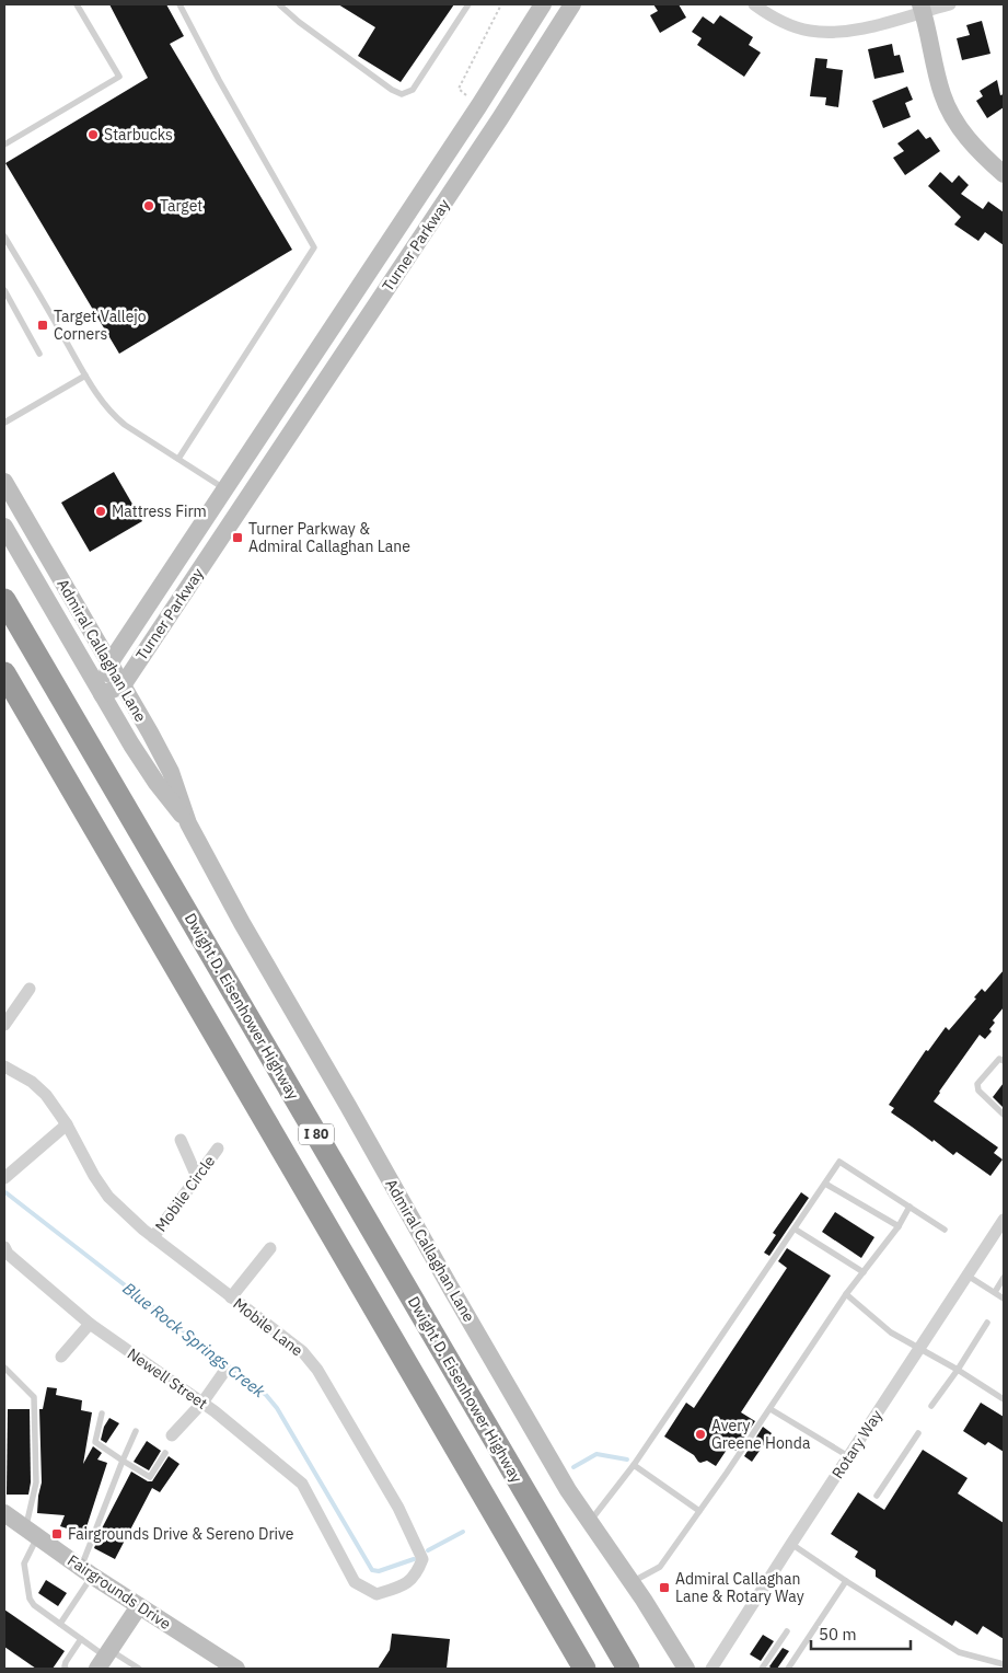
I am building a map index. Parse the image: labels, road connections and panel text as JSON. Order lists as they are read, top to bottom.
{
  "streets": {
    "highway": ["Dwight D. Eisenhower Highway", "I 80"],
    "main road": ["Turner Parkway", "Admiral Callaghan Lane", "Fairgrounds Drive"],
    "street": [
      "Mobile Circle",
      "Mobile Lane",
      "Newell Street",
      "Rotary Way"
    ]
  },
  "crossings": [
    ["Turner Parkway", "Admiral Callaghan Lane"],
    ["Mobile Circle", "Mobile Lane"],
    ["Mobile Lane", "Newell Street"]
  ],
  "water": ["Blue Rock Springs Creek"],
  "places": {
    "other": [
      "Starbucks",
      "Target",
      "Mattress Firm",
      "Avery Greene Honda"
    ],
    "transit": [
      "Target Vallejo Corners",
      "Turner Parkway & Admiral Callaghan Lane",
      "Fairgrounds Drive & Sereno Drive",
      "Admiral Callaghan Lane & Rotary Way"
    ]
  },
  "scale_bar": "50 m"
}
